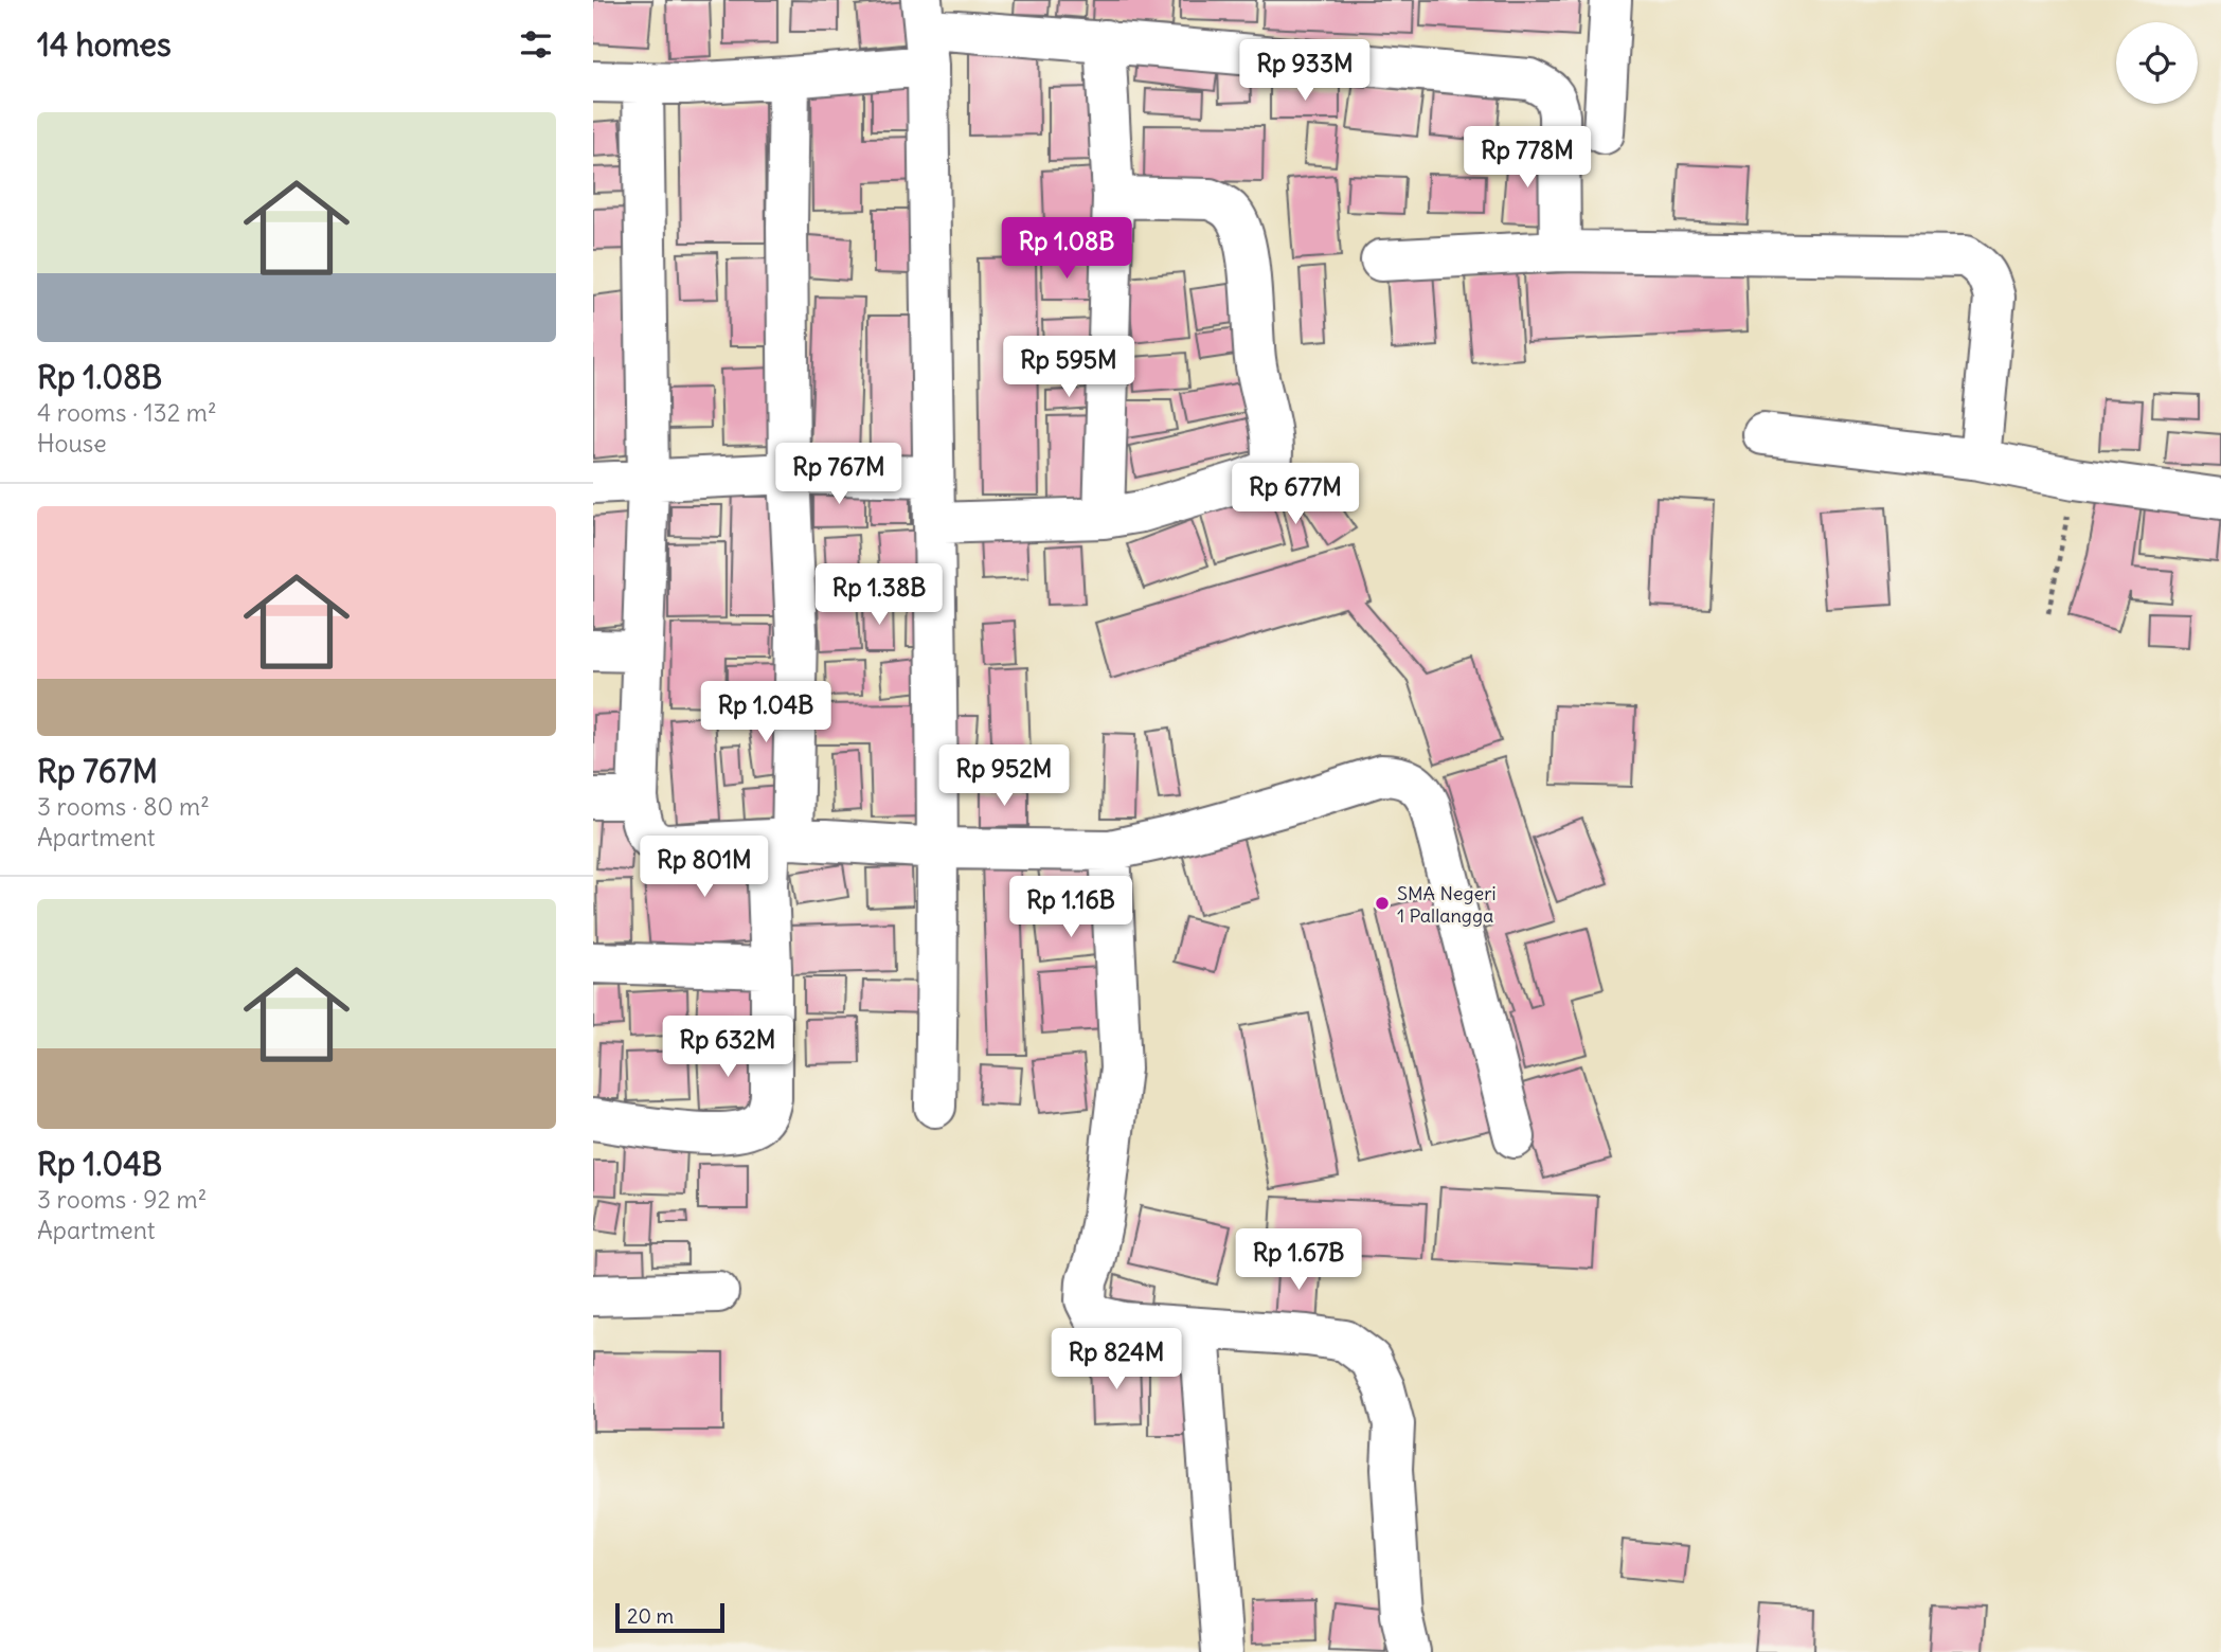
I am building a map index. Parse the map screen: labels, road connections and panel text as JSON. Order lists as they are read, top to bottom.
{
  "places": ["SMA Negeri 1 Pallangga"],
  "scale_bar": "20 m",
  "page": {
    "heading": "14 homes",
    "price": [
      "Rp 933M",
      "Rp 778M",
      "Rp 1.08B",
      "Rp 595M",
      "Rp 767M",
      "Rp 677M",
      "Rp 1.38B",
      "Rp 1.04B",
      "Rp 952M",
      "Rp 801M",
      "Rp 1.16B",
      "Rp 632M",
      "Rp 1.67B",
      "Rp 824M"
    ],
    "list": [
      {
        "name": "Rp 1.08B",
        "note": "4 rooms · 132 m² · House"
      },
      {
        "name": "Rp 767M",
        "note": "3 rooms · 80 m² · Apartment"
      },
      {
        "name": "Rp 1.04B",
        "note": "3 rooms · 92 m² · Apartment"
      }
    ],
    "scale": "20 m"
  }
}
